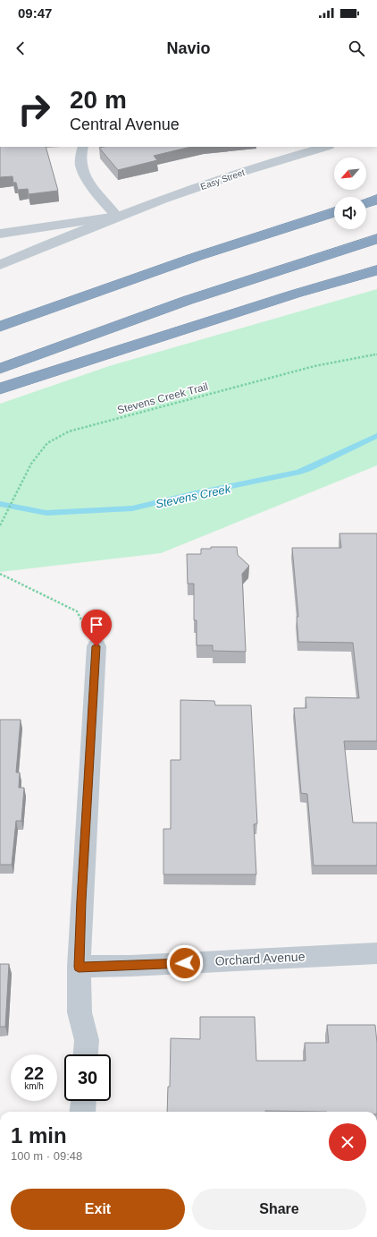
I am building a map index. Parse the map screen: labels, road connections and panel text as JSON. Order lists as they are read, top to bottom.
{
  "streets": {
    "street": ["Easy Street", "Orchard Avenue"],
    "path": ["Stevens Creek Trail"]
  },
  "water": ["Stevens Creek"],
  "north": "bottom left",
  "page": {
    "status": "09:47",
    "header": "Navio",
    "turn": ["20 m", "Central Avenue"],
    "speed": "22 km/h",
    "limit": "30",
    "heading": ["1 min", "100 m · 09:48"],
    "buttons": ["Exit", "Share"]
  }
}
